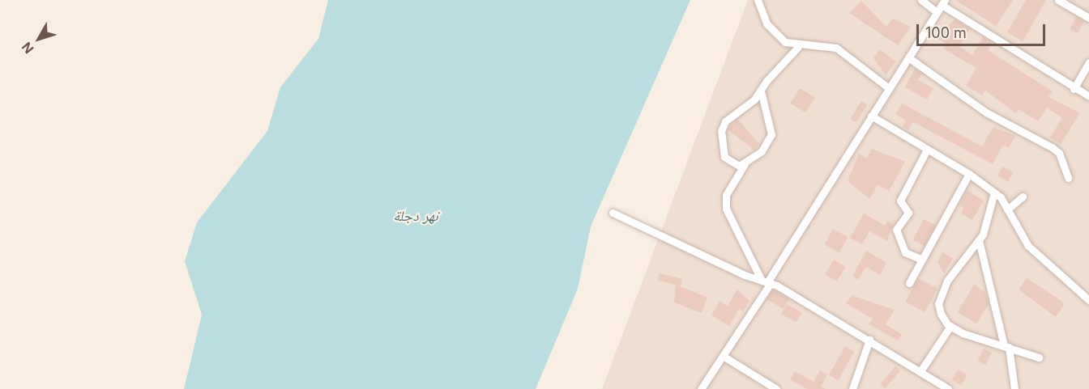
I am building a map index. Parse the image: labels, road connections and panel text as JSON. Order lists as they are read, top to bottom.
{
  "water": ["نهر دجلة"],
  "scale_bar": "100 m",
  "north": "bottom left"
}
